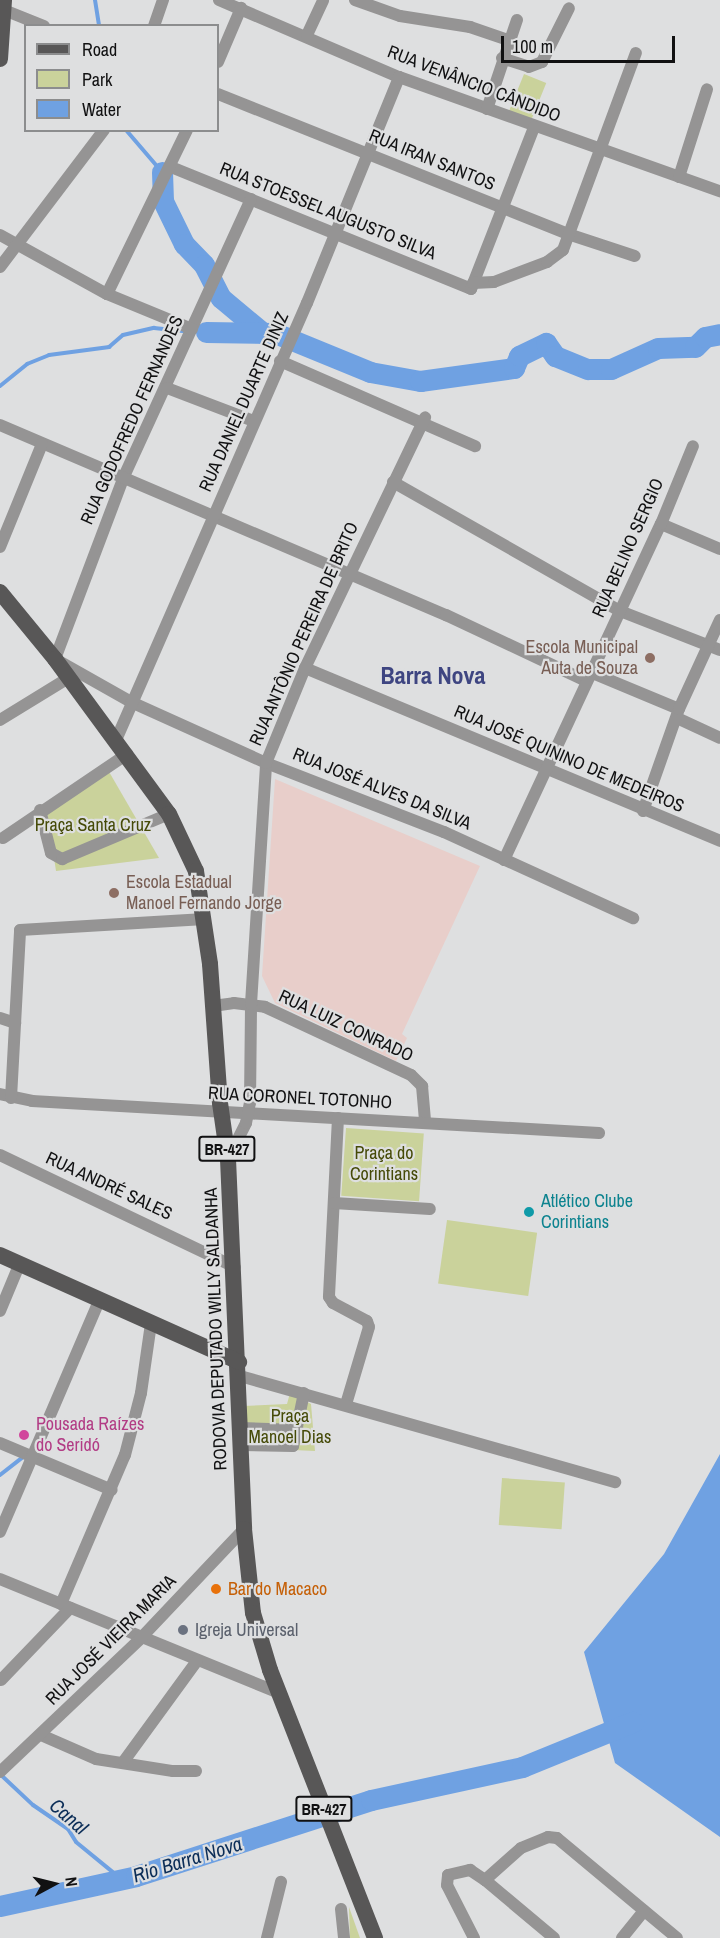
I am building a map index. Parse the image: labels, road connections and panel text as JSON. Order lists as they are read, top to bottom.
{
  "streets": {
    "main road": ["BR-427", "RODOVIA DEPUTADO WILLY SALDANHA"],
    "street": [
      "RUA VENÂNCIO CÂNDIDO",
      "RUA IRAN SANTOS",
      "RUA STOESSEL AUGUSTO SILVA",
      "RUA DANIEL DUARTE DINIZ",
      "RUA GODOFREDO FERNANDES",
      "RUA BELINO SERGIO",
      "RUA ANTÔNIO PEREIRA DE BRITO",
      "RUA JOSÉ QUININO DE MEDEIROS",
      "RUA JOSÉ ALVES DA SILVA",
      "RUA LUIZ CONRADO",
      "RUA CORONEL TOTONHO",
      "RUA ANDRÉ SALES",
      "RUA JOSÉ VIEIRA MARIA"
    ]
  },
  "crossings": [
    ["RUA VENÂNCIO CÂNDIDO", "RUA DANIEL DUARTE DINIZ"],
    ["RUA IRAN SANTOS", "RUA DANIEL DUARTE DINIZ"],
    ["RUA STOESSEL AUGUSTO SILVA", "RUA DANIEL DUARTE DINIZ"],
    ["RUA STOESSEL AUGUSTO SILVA", "RUA GODOFREDO FERNANDES"],
    ["RUA DANIEL DUARTE DINIZ", "RUA JOSÉ ALVES DA SILVA"],
    ["RUA DANIEL DUARTE DINIZ", "RODOVIA DEPUTADO WILLY SALDANHA"],
    ["RUA GODOFREDO FERNANDES", "RUA JOSÉ ALVES DA SILVA"],
    ["RUA GODOFREDO FERNANDES", "RODOVIA DEPUTADO WILLY SALDANHA"],
    ["RUA BELINO SERGIO", "RUA JOSÉ QUININO DE MEDEIROS"],
    ["RUA BELINO SERGIO", "RUA JOSÉ ALVES DA SILVA"],
    ["RUA ANTÔNIO PEREIRA DE BRITO", "RUA JOSÉ QUININO DE MEDEIROS"],
    ["RUA ANTÔNIO PEREIRA DE BRITO", "RUA JOSÉ ALVES DA SILVA"],
    ["RUA ANTÔNIO PEREIRA DE BRITO", "RUA LUIZ CONRADO"],
    ["RUA ANTÔNIO PEREIRA DE BRITO", "RUA CORONEL TOTONHO"],
    ["RUA ANTÔNIO PEREIRA DE BRITO", "RODOVIA DEPUTADO WILLY SALDANHA"],
    ["RUA JOSÉ ALVES DA SILVA", "RODOVIA DEPUTADO WILLY SALDANHA"],
    ["RUA LUIZ CONRADO", "RUA CORONEL TOTONHO"],
    ["RUA LUIZ CONRADO", "RODOVIA DEPUTADO WILLY SALDANHA"],
    ["RUA CORONEL TOTONHO", "RODOVIA DEPUTADO WILLY SALDANHA"],
    ["RUA ANDRÉ SALES", "RODOVIA DEPUTADO WILLY SALDANHA"],
    ["RODOVIA DEPUTADO WILLY SALDANHA", "RUA JOSÉ VIEIRA MARIA"]
  ],
  "districts": ["Barra Nova"],
  "water": ["Canal", "Rio Barra Nova"],
  "parks": ["Praça Santa Cruz", "Praça do Corintians", "Praça Manoel Dias"],
  "places": [
    "Escola Municipal Auta de Souza",
    "Escola Estadual Manoel Fernando Jorge",
    "Atlético Clube Corintians",
    "Pousada Raízes do Seridó",
    "Bar do Macaco",
    "Igreja Universal"
  ],
  "legend": ["Road", "Park", "Water"],
  "scale_bar": "100 m",
  "north": "right"
}
